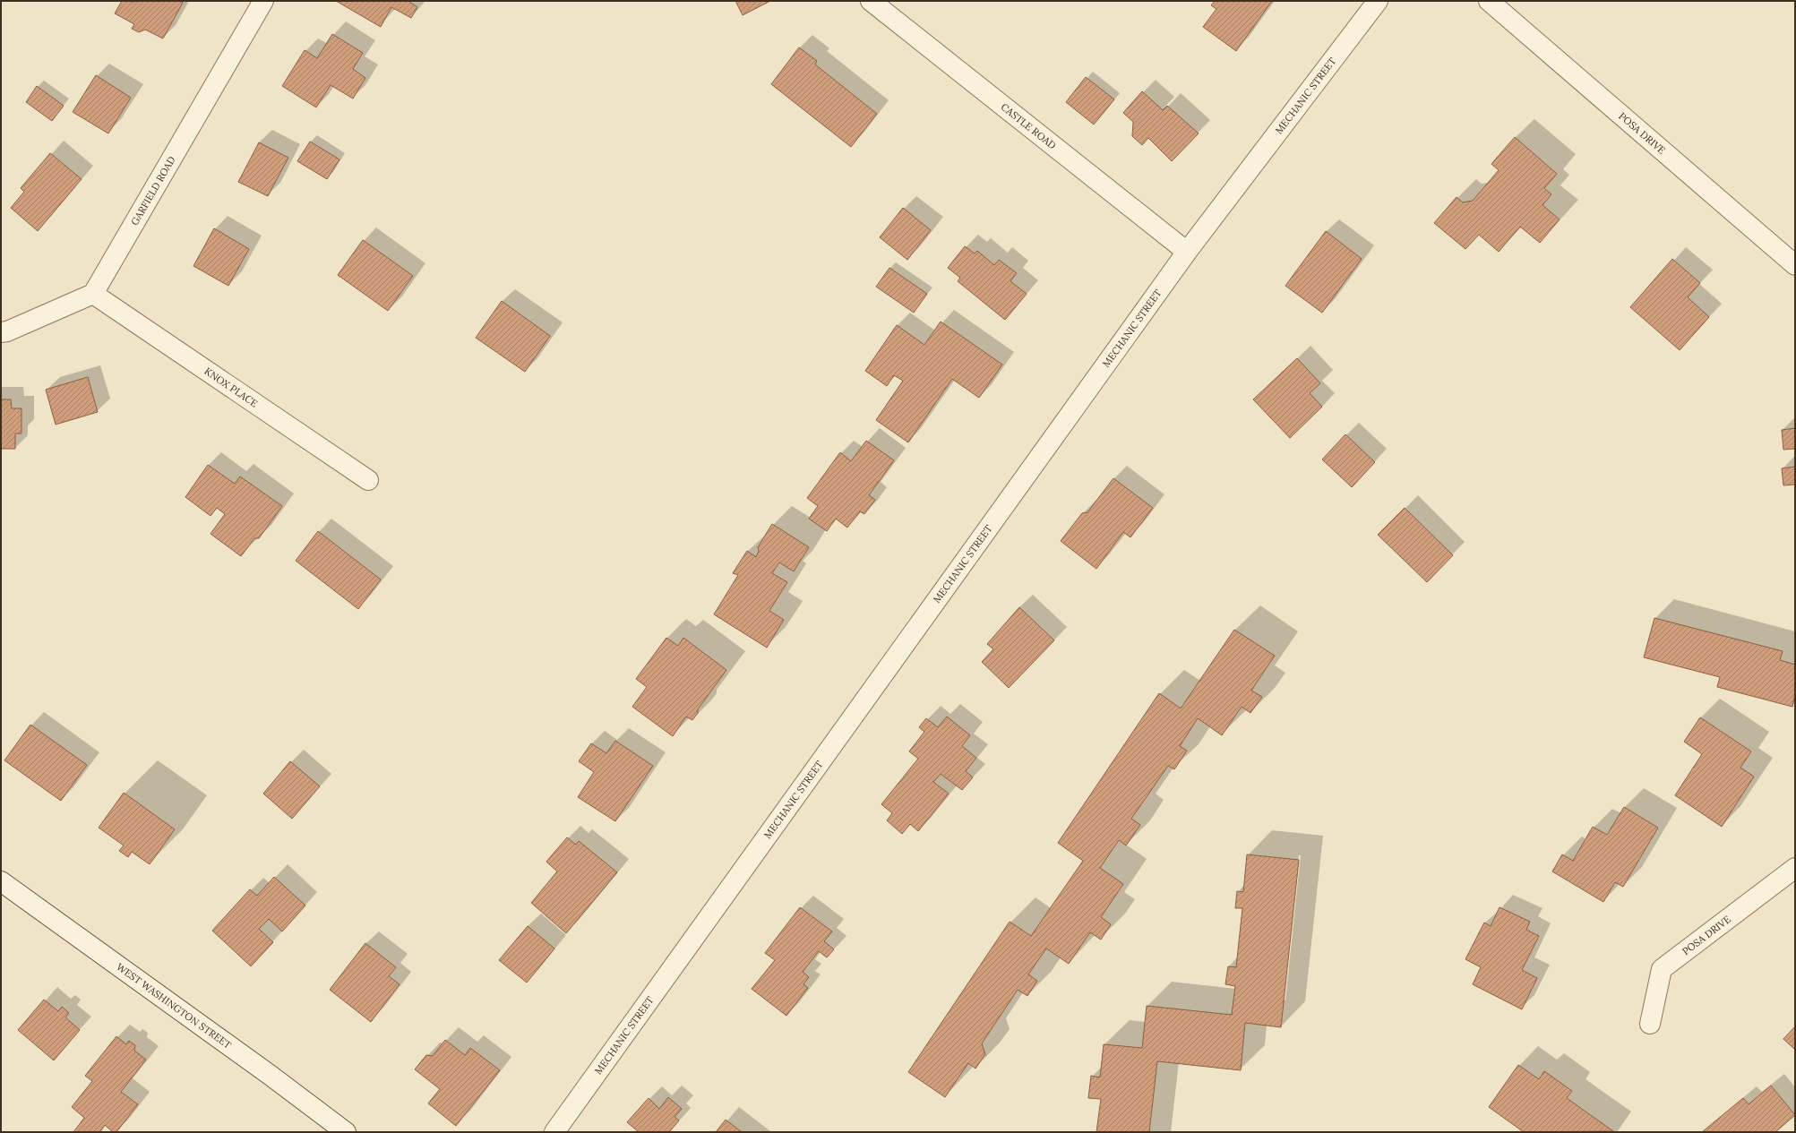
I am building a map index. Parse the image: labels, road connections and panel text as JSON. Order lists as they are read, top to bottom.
{
  "streets": {
    "street": [
      "MECHANIC STREET",
      "CASTLE ROAD",
      "POSA DRIVE",
      "GARFIELD ROAD",
      "KNOX PLACE",
      "WEST WASHINGTON STREET"
    ]
  },
  "crossings": [
    ["MECHANIC STREET", "CASTLE ROAD"],
    ["GARFIELD ROAD", "KNOX PLACE"]
  ]
}
